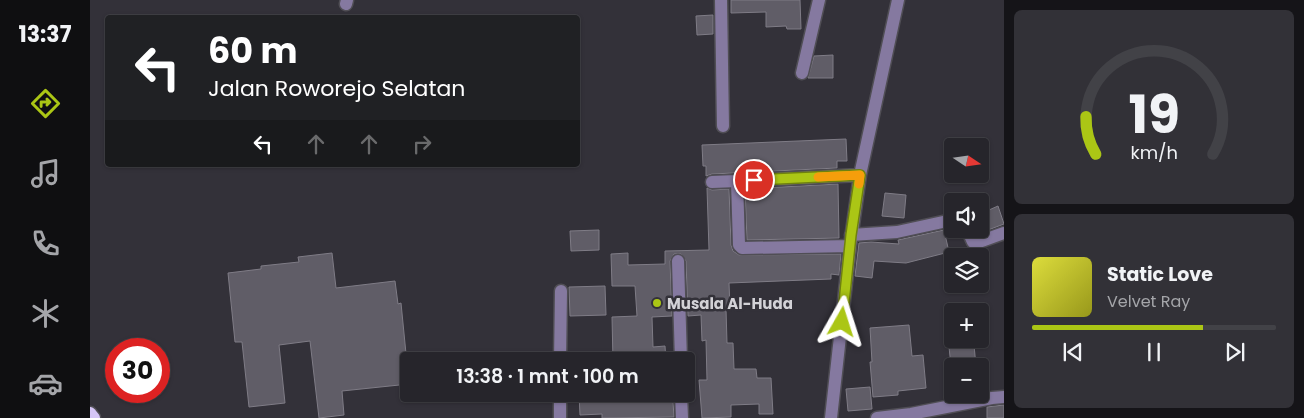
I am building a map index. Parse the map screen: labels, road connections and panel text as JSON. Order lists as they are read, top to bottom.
{
  "places": ["Musala Al-Huda"],
  "north": "right",
  "page": {
    "tabs": "13:37",
    "turn": ["60 m", "Jalan Roworejo Selatan"],
    "map_buttons": ["+", "−"],
    "song": ["Static Love", "Velvet Ray"],
    "limit": "30",
    "trip": "13:38 · 1 mnt · 100 m",
    "gauge": ["19", "km/h"]
  }
}
